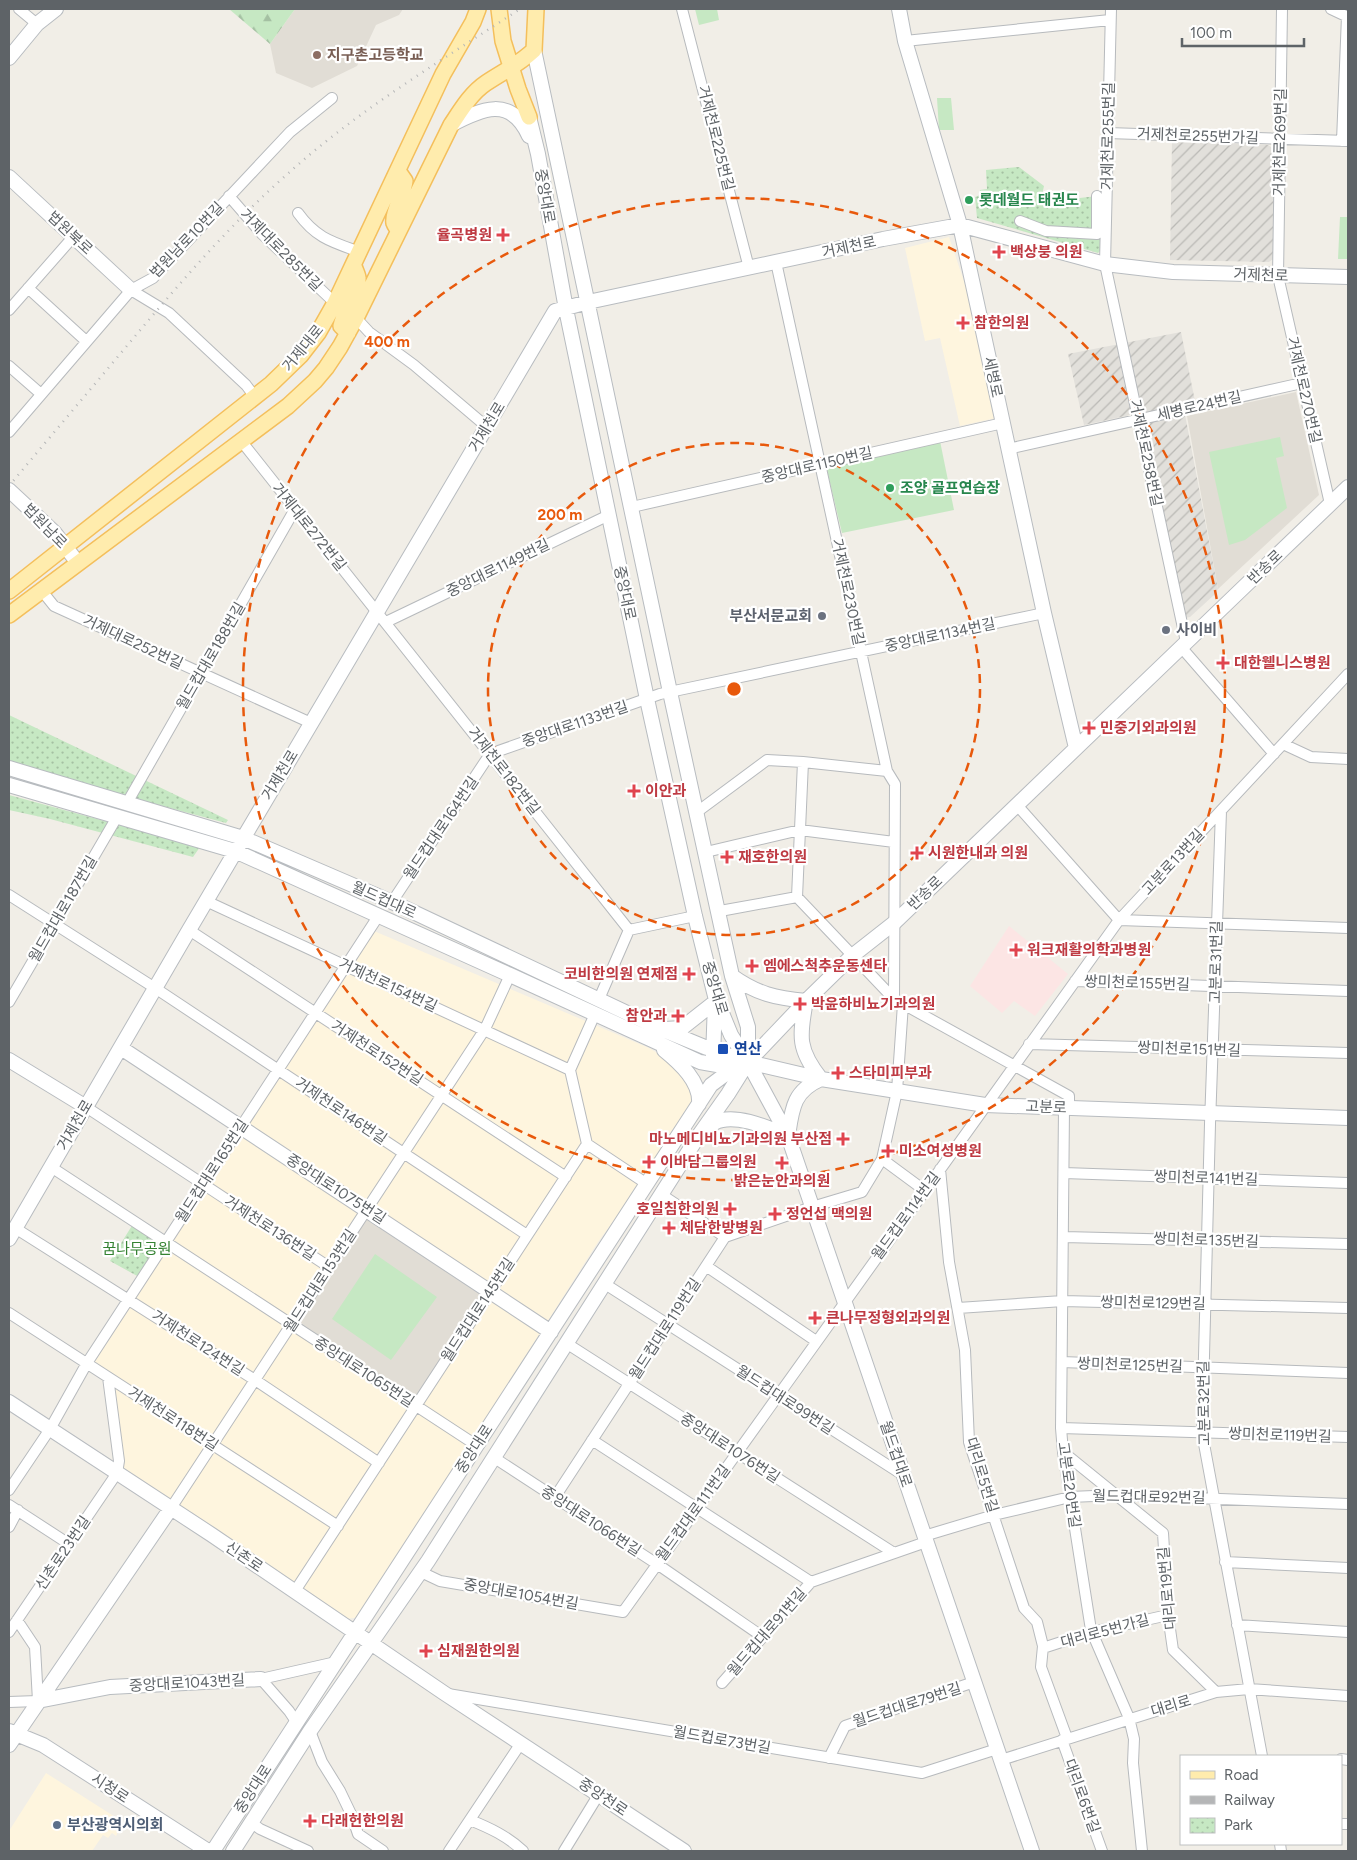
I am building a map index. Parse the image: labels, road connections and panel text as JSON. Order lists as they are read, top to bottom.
{
  "streets": {
    "main road": [
      "중앙대로",
      "법원북로",
      "거제천로",
      "거제대로",
      "세병로",
      "법원남로",
      "반송로",
      "월드컵대로",
      "고분로",
      "중앙대로1075번길",
      "신촌로",
      "중앙대로1043번길",
      "시청로",
      "중앙천로"
    ],
    "street": [
      "거제천로255번길",
      "거제천로255번가길",
      "거제천로225번길",
      "거제천로269번길",
      "법원남로10번길",
      "거제대로285번길",
      "거제천로270번길",
      "세병로24번길",
      "거제천로258번길",
      "중앙대로1150번길",
      "거제대로272번길",
      "중앙대로1149번길",
      "거제천로230번길",
      "중앙대로1134번길",
      "거제대로252번길",
      "월드컵대로188번길",
      "중앙대로1133번길",
      "거제천로182번길",
      "월드컵대로164번길",
      "고분로13번길",
      "월드컵대로187번길",
      "고분로31번길",
      "쌍미천로155번길",
      "거제천로154번길",
      "쌍미천로151번길",
      "거제천로152번길",
      "거제천로146번길",
      "월드컵대로165번길",
      "쌍미천로141번길",
      "월드컵로114번길",
      "거제천로136번길",
      "쌍미천로135번길",
      "월드컵대로153번길",
      "쌍미천로129번길",
      "월드컵대로145번길",
      "월드컵대로119번길",
      "거제천로124번길",
      "쌍미천로125번길",
      "중앙대로1065번길",
      "월드컵대로99번길",
      "고분로32번길",
      "거제천로118번길",
      "쌍미천로119번길",
      "중앙대로1076번길",
      "대리로5번길",
      "고분로20번길",
      "월드컵대로92번길",
      "월드컵대로111번길",
      "중앙대로1066번길",
      "신촌로23번길",
      "대리로19번길",
      "중앙대로1054번길",
      "대리로5번가길",
      "월드컵대로91번길",
      "월드컵대로79번길",
      "대리로",
      "월드컵로73번길",
      "대리로6번길"
    ]
  },
  "crossings": [
    ["거제천로255번길", "거제천로255번가길"],
    ["거제천로255번길", "거제천로"],
    ["거제천로255번길", "거제천로258번길"],
    ["거제천로255번가길", "거제천로269번길"],
    ["거제천로225번길", "거제천로"],
    ["거제천로269번길", "거제천로"],
    ["거제천로269번길", "거제천로270번길"],
    ["중앙대로", "거제천로"],
    ["중앙대로", "거제대로"],
    ["중앙대로", "중앙대로1150번길"],
    ["중앙대로", "반송로"],
    ["중앙대로", "중앙대로1149번길"],
    ["중앙대로", "거제천로230번길"],
    ["중앙대로", "중앙대로1134번길"],
    ["중앙대로", "중앙대로1133번길"],
    ["중앙대로", "월드컵대로"],
    ["중앙대로", "고분로"],
    ["중앙대로", "중앙대로1075번길"],
    ["중앙대로", "월드컵대로119번길"],
    ["중앙대로", "중앙대로1065번길"],
    ["중앙대로", "월드컵대로99번길"],
    ["중앙대로", "중앙대로1076번길"],
    ["중앙대로", "중앙대로1066번길"],
    ["중앙대로", "신촌로"],
    ["중앙대로", "중앙대로1054번길"],
    ["중앙대로", "중앙대로1043번길"],
    ["중앙대로", "중앙천로"],
    ["법원북로", "법원남로10번길"],
    ["법원남로10번길", "거제대로285번길"],
    ["거제천로", "세병로"],
    ["거제천로", "거제천로270번길"],
    ["거제천로", "거제천로258번길"],
    ["거제천로", "거제대로272번길"],
    ["거제천로", "중앙대로1149번길"],
    ["거제천로", "거제천로230번길"],
    ["거제천로", "거제대로252번길"],
    ["거제천로", "거제천로182번길"],
    ["거제천로", "월드컵대로"],
    ["거제천로", "거제천로154번길"],
    ["거제천로", "거제천로152번길"],
    ["거제천로", "거제천로146번길"],
    ["거제천로", "중앙대로1075번길"],
    ["거제천로", "거제천로136번길"],
    ["거제천로", "거제천로124번길"],
    ["거제천로", "중앙대로1065번길"],
    ["거제대로285번길", "거제대로"],
    ["거제대로", "법원남로"],
    ["거제대로", "거제대로272번길"],
    ["거제대로", "거제대로252번길"],
    ["세병로", "세병로24번길"],
    ["세병로", "중앙대로1150번길"],
    ["세병로", "반송로"],
    ["세병로", "중앙대로1134번길"],
    ["거제천로270번길", "세병로24번길"],
    ["거제천로270번길", "반송로"],
    ["세병로24번길", "거제천로258번길"],
    ["거제천로258번길", "반송로"],
    ["중앙대로1150번길", "거제천로230번길"],
    ["거제대로272번길", "중앙대로1149번길"],
    ["거제대로272번길", "월드컵대로188번길"],
    ["거제대로272번길", "거제천로182번길"],
    ["반송로", "거제천로230번길"],
    ["반송로", "월드컵대로"],
    ["반송로", "고분로"],
    ["중앙대로1149번길", "거제천로182번길"],
    ["거제천로230번길", "중앙대로1134번길"],
    ["거제천로230번길", "월드컵대로"],
    ["거제천로230번길", "고분로"],
    ["거제천로230번길", "월드컵대로119번길"],
    ["중앙대로1134번길", "중앙대로1133번길"],
    ["거제대로252번길", "월드컵대로188번길"],
    ["월드컵대로188번길", "월드컵대로"],
    ["중앙대로1133번길", "거제천로182번길"],
    ["중앙대로1133번길", "월드컵대로164번길"],
    ["거제천로182번길", "월드컵대로164번길"],
    ["월드컵대로164번길", "월드컵대로"],
    ["고분로13번길", "고분로31번길"],
    ["고분로13번길", "쌍미천로155번길"],
    ["고분로13번길", "쌍미천로151번길"],
    ["고분로13번길", "고분로"],
    ["고분로13번길", "월드컵로114번길"],
    ["월드컵대로", "월드컵대로187번길"],
    ["월드컵대로", "고분로"],
    ["월드컵대로", "월드컵대로165번길"],
    ["월드컵대로", "월드컵로114번길"],
    ["월드컵대로", "월드컵대로153번길"],
    ["월드컵대로", "월드컵대로119번길"],
    ["월드컵대로", "월드컵대로99번길"],
    ["월드컵대로", "월드컵대로92번길"],
    ["월드컵대로", "월드컵대로111번길"],
    ["월드컵대로", "월드컵대로91번길"],
    ["월드컵대로", "월드컵대로79번길"],
    ["월드컵대로", "대리로"],
    ["월드컵대로", "월드컵로73번길"],
    ["월드컵대로187번길", "거제천로146번길"],
    ["고분로31번길", "쌍미천로155번길"],
    ["고분로31번길", "쌍미천로151번길"],
    ["고분로31번길", "고분로"],
    ["고분로31번길", "고분로32번길"],
    ["거제천로154번길", "월드컵대로165번길"],
    ["거제천로154번길", "월드컵대로153번길"],
    ["거제천로152번길", "월드컵대로165번길"],
    ["거제천로152번길", "월드컵대로153번길"],
    ["거제천로152번길", "월드컵대로145번길"],
    ["고분로", "월드컵로114번길"],
    ["고분로", "고분로32번길"],
    ["고분로", "고분로20번길"],
    ["거제천로146번길", "월드컵대로165번길"],
    ["거제천로146번길", "월드컵대로153번길"],
    ["거제천로146번길", "월드컵대로145번길"],
    ["월드컵대로165번길", "중앙대로1075번길"],
    ["월드컵대로165번길", "거제천로136번길"],
    ["월드컵대로165번길", "거제천로124번길"],
    ["월드컵대로165번길", "중앙대로1065번길"],
    ["월드컵대로165번길", "거제천로118번길"],
    ["월드컵대로165번길", "신촌로"],
    ["쌍미천로141번길", "고분로32번길"],
    ["쌍미천로141번길", "고분로20번길"],
    ["중앙대로1075번길", "월드컵대로153번길"],
    ["중앙대로1075번길", "월드컵대로145번길"],
    ["월드컵로114번길", "대리로5번길"],
    ["월드컵로114번길", "월드컵대로111번길"],
    ["거제천로136번길", "월드컵대로153번길"],
    ["쌍미천로135번길", "고분로32번길"],
    ["쌍미천로135번길", "고분로20번길"],
    ["월드컵대로153번길", "거제천로124번길"],
    ["월드컵대로153번길", "중앙대로1065번길"],
    ["월드컵대로153번길", "거제천로118번길"],
    ["월드컵대로153번길", "신촌로"],
    ["쌍미천로129번길", "고분로32번길"],
    ["쌍미천로129번길", "대리로5번길"],
    ["쌍미천로129번길", "고분로20번길"],
    ["월드컵대로145번길", "거제천로124번길"],
    ["월드컵대로145번길", "중앙대로1065번길"],
    ["월드컵대로145번길", "거제천로118번길"],
    ["월드컵대로145번길", "신촌로"],
    ["월드컵대로119번길", "월드컵대로99번길"],
    ["월드컵대로119번길", "중앙대로1076번길"],
    ["월드컵대로119번길", "중앙대로1066번길"],
    ["쌍미천로125번길", "고분로32번길"],
    ["쌍미천로125번길", "고분로20번길"],
    ["월드컵대로99번길", "월드컵대로111번길"],
    ["고분로32번길", "쌍미천로119번길"],
    ["고분로32번길", "월드컵대로92번길"],
    ["고분로32번길", "대리로"],
    ["쌍미천로119번길", "고분로20번길"],
    ["중앙대로1076번길", "월드컵대로111번길"],
    ["중앙대로1076번길", "월드컵대로91번길"],
    ["대리로5번길", "월드컵대로92번길"],
    ["대리로5번길", "대리로5번가길"],
    ["대리로5번길", "대리로"],
    ["대리로5번길", "대리로6번길"],
    ["고분로20번길", "월드컵대로92번길"],
    ["고분로20번길", "대리로19번길"],
    ["고분로20번길", "대리로5번가길"],
    ["고분로20번길", "대리로"],
    ["월드컵대로92번길", "대리로19번길"],
    ["월드컵대로92번길", "월드컵대로91번길"],
    ["월드컵대로111번길", "중앙대로1066번길"],
    ["월드컵대로111번길", "중앙대로1054번길"],
    ["중앙대로1066번길", "월드컵대로91번길"],
    ["신촌로23번길", "신촌로"],
    ["신촌로", "중앙천로"],
    ["대리로19번길", "대리로5번가길"],
    ["대리로19번길", "대리로"],
    ["월드컵대로79번길", "월드컵로73번길"],
    ["대리로", "월드컵로73번길"],
    ["대리로", "대리로6번길"],
    ["월드컵로73번길", "중앙천로"]
  ],
  "parks": ["꿈나무공원"],
  "places": {
    "other": [
      "지구촌고등학교",
      "롯데월드 태권도",
      "조양 골프연습장",
      "부산서문교회",
      "사이비",
      "부산광역시의회"
    ],
    "health": [
      "율곡병원",
      "백상붕 의원",
      "참한의원",
      "대한웰니스병원",
      "민중기외과의원",
      "이안과",
      "시원한내과 의원",
      "재호한의원",
      "워크재활의학과병원",
      "엠에스척추운동센타",
      "코비한의원 연제점",
      "박윤하비뇨기과의원",
      "참안과",
      "스타미피부과",
      "마노메디비뇨기과의원 부산점",
      "미소여성병원",
      "이바담그룹의원",
      "밝은눈안과의원",
      "호일침한의원",
      "정언섭 맥의원",
      "체담한방병원",
      "큰나무정형외과의원",
      "심재원한의원",
      "다래헌한의원"
    ],
    "transit": ["연산"]
  },
  "legend": ["Road", "Railway", "Park"],
  "scale_bar": "100 m",
  "rings": ["400 m", "200 m"]
}
